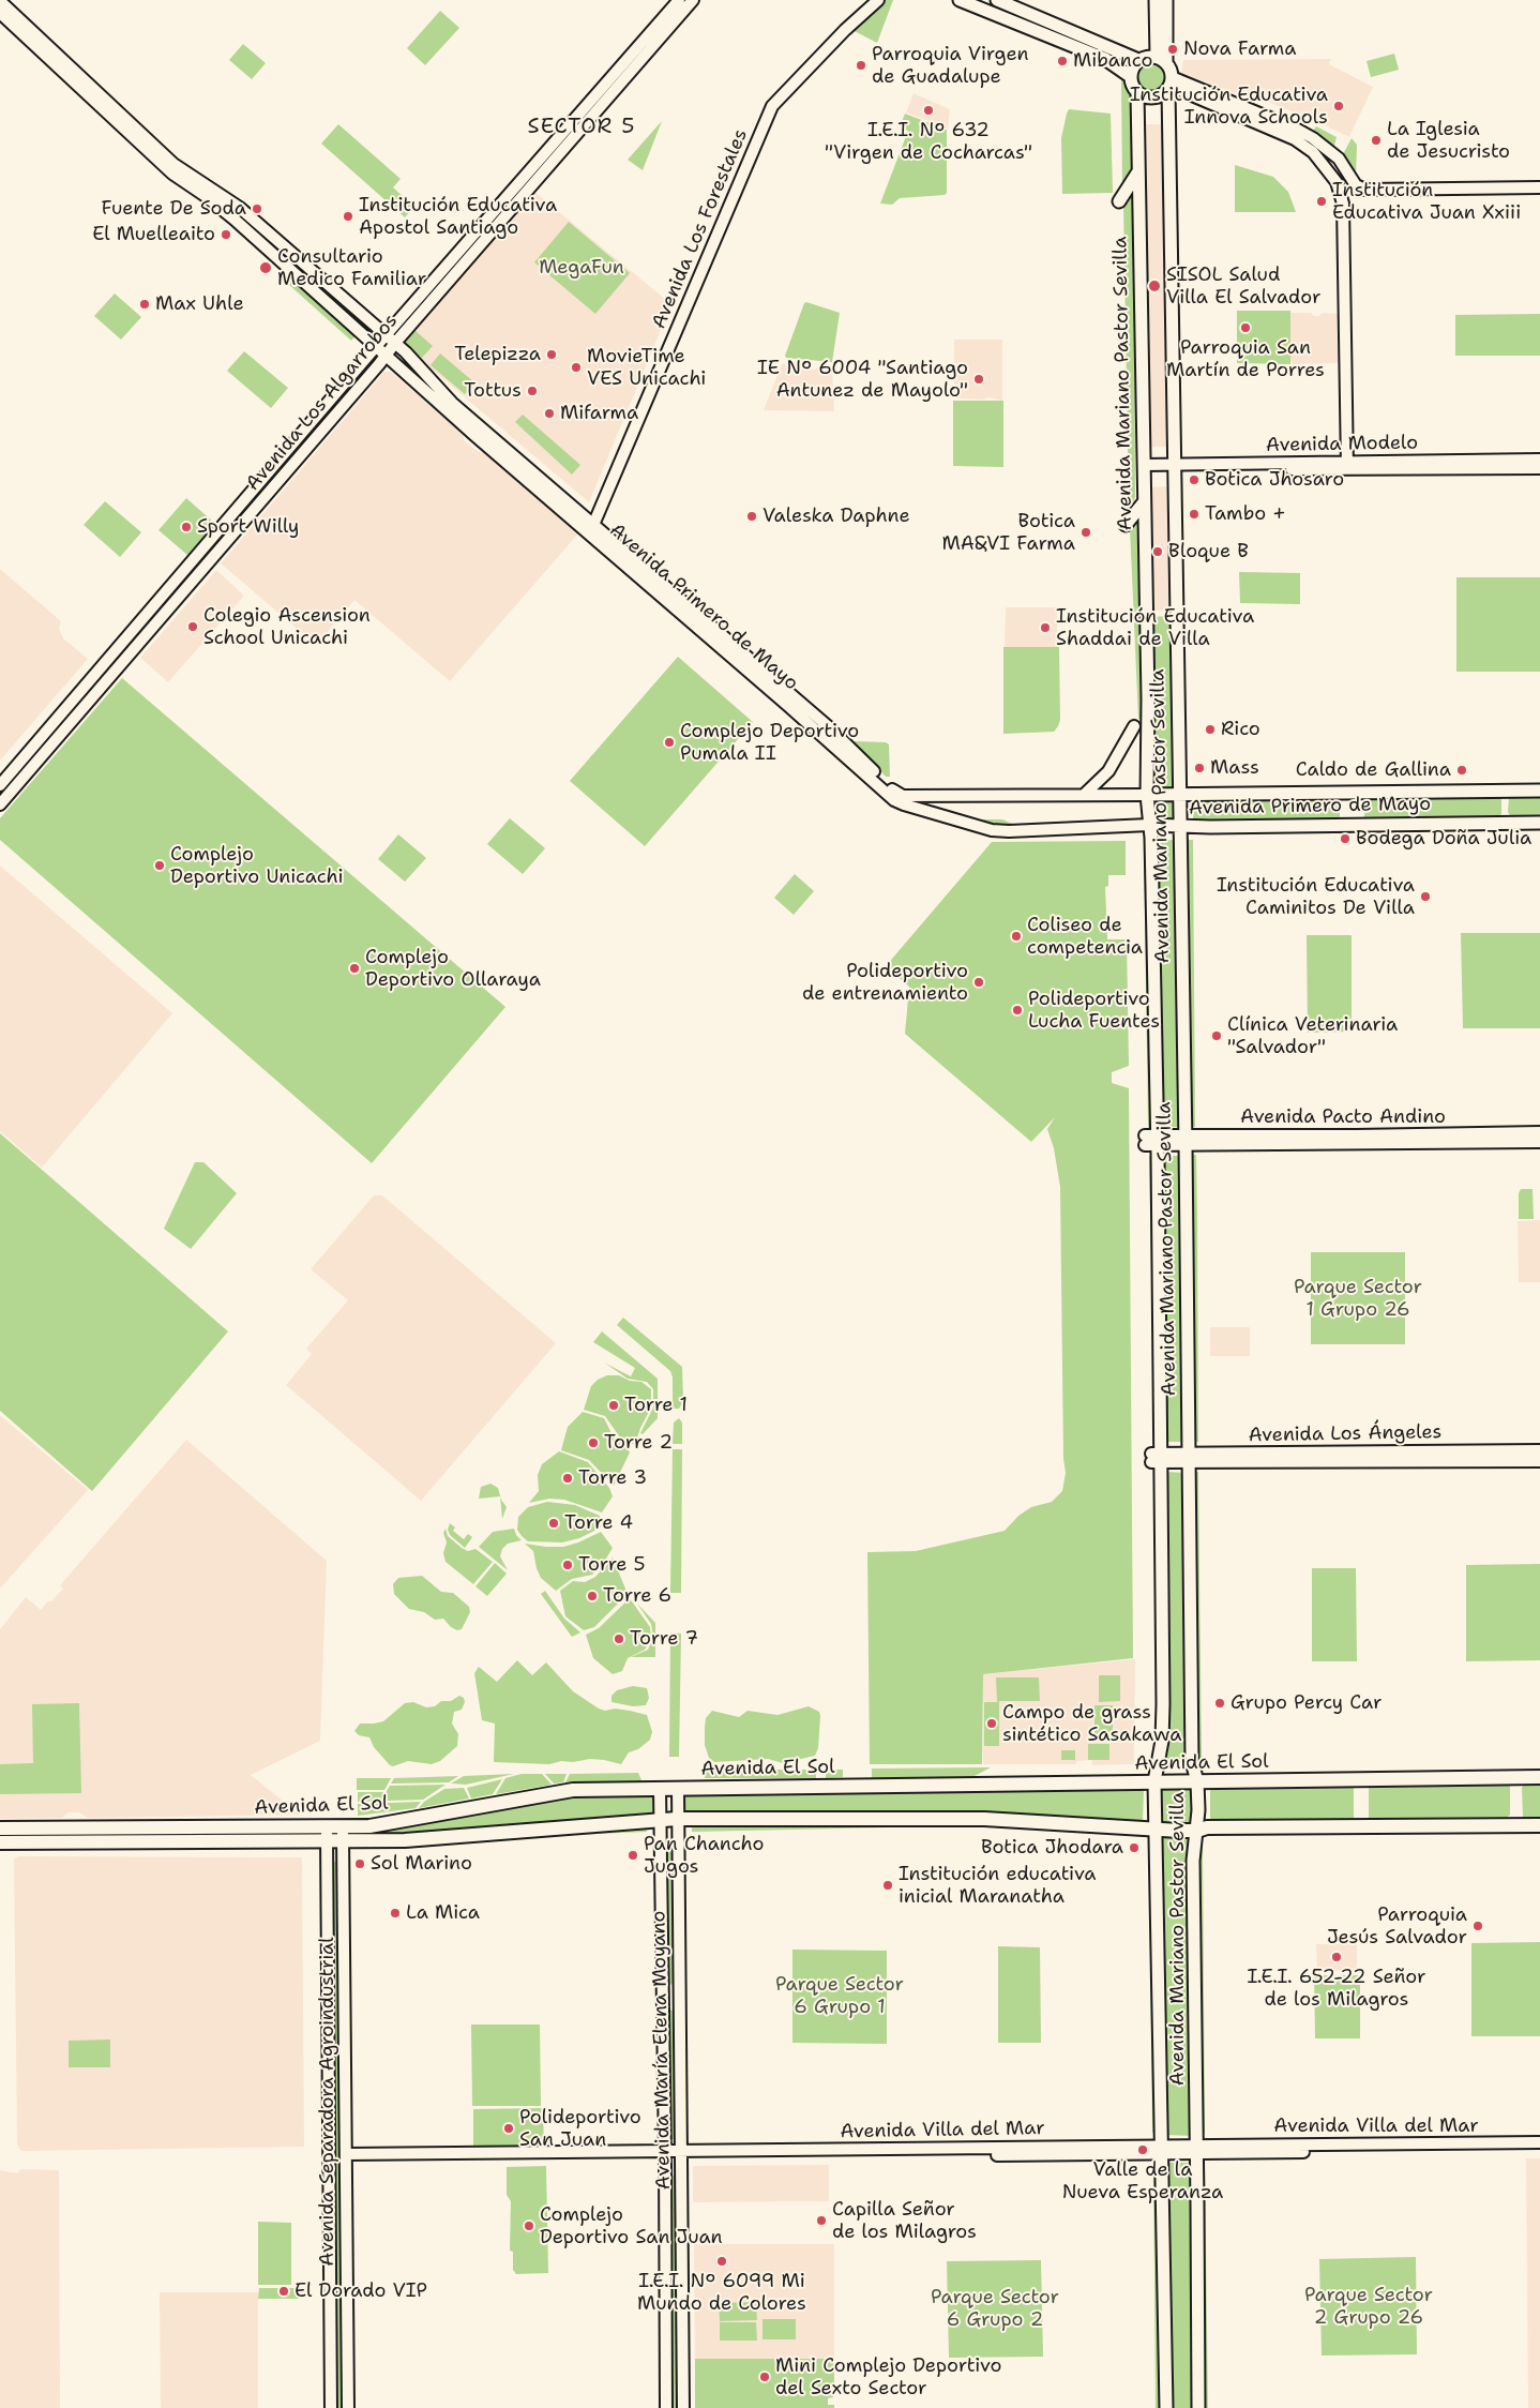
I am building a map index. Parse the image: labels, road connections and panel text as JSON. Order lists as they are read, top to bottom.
{
  "streets": {
    "main road": ["Avenida Mariano Pastor Sevilla", "Avenida Primero de Mayo", "Avenida El Sol"],
    "street": [
      "Avenida Los Forestales",
      "Avenida Los Algarrobos",
      "Avenida Modelo",
      "Avenida Pacto Andino",
      "Avenida Los Ángeles",
      "Avenida María Elena Moyano",
      "Avenida Separadora Agroindustrial",
      "Avenida Villa del Mar"
    ]
  },
  "crossings": [
    ["Avenida Los Forestales", "Avenida Primero de Mayo"],
    ["Avenida Mariano Pastor Sevilla", "Avenida Modelo"],
    ["Avenida Mariano Pastor Sevilla", "Avenida Primero de Mayo"],
    ["Avenida Mariano Pastor Sevilla", "Avenida Pacto Andino"],
    ["Avenida Mariano Pastor Sevilla", "Avenida Los Ángeles"],
    ["Avenida Mariano Pastor Sevilla", "Avenida El Sol"],
    ["Avenida Mariano Pastor Sevilla", "Avenida Villa del Mar"],
    ["Avenida Los Algarrobos", "Avenida Primero de Mayo"],
    ["Avenida El Sol", "Avenida María Elena Moyano"],
    ["Avenida El Sol", "Avenida Separadora Agroindustrial"],
    ["Avenida María Elena Moyano", "Avenida Villa del Mar"],
    ["Avenida Separadora Agroindustrial", "Avenida Villa del Mar"]
  ],
  "districts": ["SECTOR 5"],
  "parks": [
    "MegaFun",
    "Parque Sector 1 Grupo 26",
    "Parque Sector 6 Grupo 1",
    "Parque Sector 2 Grupo 26",
    "Parque Sector 6 Grupo 2"
  ],
  "places": [
    "Nova Farma",
    "Mibanco",
    "Parroquia Virgen de Guadalupe",
    "Institución Educativa Innova Schools",
    "I.E.I. N° 632 \"Virgen de Cocharcas\"",
    "La Iglesia de Jesucristo",
    "Institución Educativa Juan Xxiii",
    "Fuente De Soda",
    "Institución Educativa Apostol Santiago",
    "El Muelleaito",
    "Consultario Medico Familiar",
    "SISOL Salud Villa El Salvador",
    "Max Uhle",
    "Parroquia San Martín de Porres",
    "Telepizza",
    "MovieTime VES Unicachi",
    "IE N° 6004 \"Santiago Antunez de Mayolo\"",
    "Tottus",
    "Mifarma",
    "Botica Jhosaro",
    "Tambo +",
    "Valeska Daphne",
    "Sport Willy",
    "Botica MA&VI Farma",
    "Bloque B",
    "Colegio Ascension School Unicachi",
    "Institución Educativa Shaddai de Villa",
    "Rico",
    "Complejo Deportivo Pumala II",
    "Mass",
    "Caldo de Gallina",
    "Bodega Doña Julia",
    "Complejo Deportivo Unicachi",
    "Institución Educativa Caminitos De Villa",
    "Coliseo de competencia",
    "Complejo Deportivo Ollaraya",
    "Polideportivo de entrenamiento",
    "Polideportivo Lucha Fuentes",
    "Clínica Veterinaria \"Salvador\"",
    "Torre 1",
    "Torre 2",
    "Torre 3",
    "Torre 4",
    "Torre 5",
    "Torre 6",
    "Torre 7",
    "Grupo Percy Car",
    "Campo de grass sintético Sasakawa",
    "Botica Jhodara",
    "Pan Chancho Jugos",
    "Sol Marino",
    "Institución educativa inicial Maranatha",
    "La Mica",
    "Parroquia Jesús Salvador",
    "I.E.I. 652-22 Señor de los Milagros",
    "Polideportivo San Juan",
    "Valle de la Nueva Esperanza",
    "Capilla Señor de los Milagros",
    "Complejo Deportivo San Juan",
    "I.E.I. N° 6099 Mi Mundo de Colores",
    "El Dorado VIP",
    "Mini Complejo Deportivo del Sexto Sector"
  ]
}
